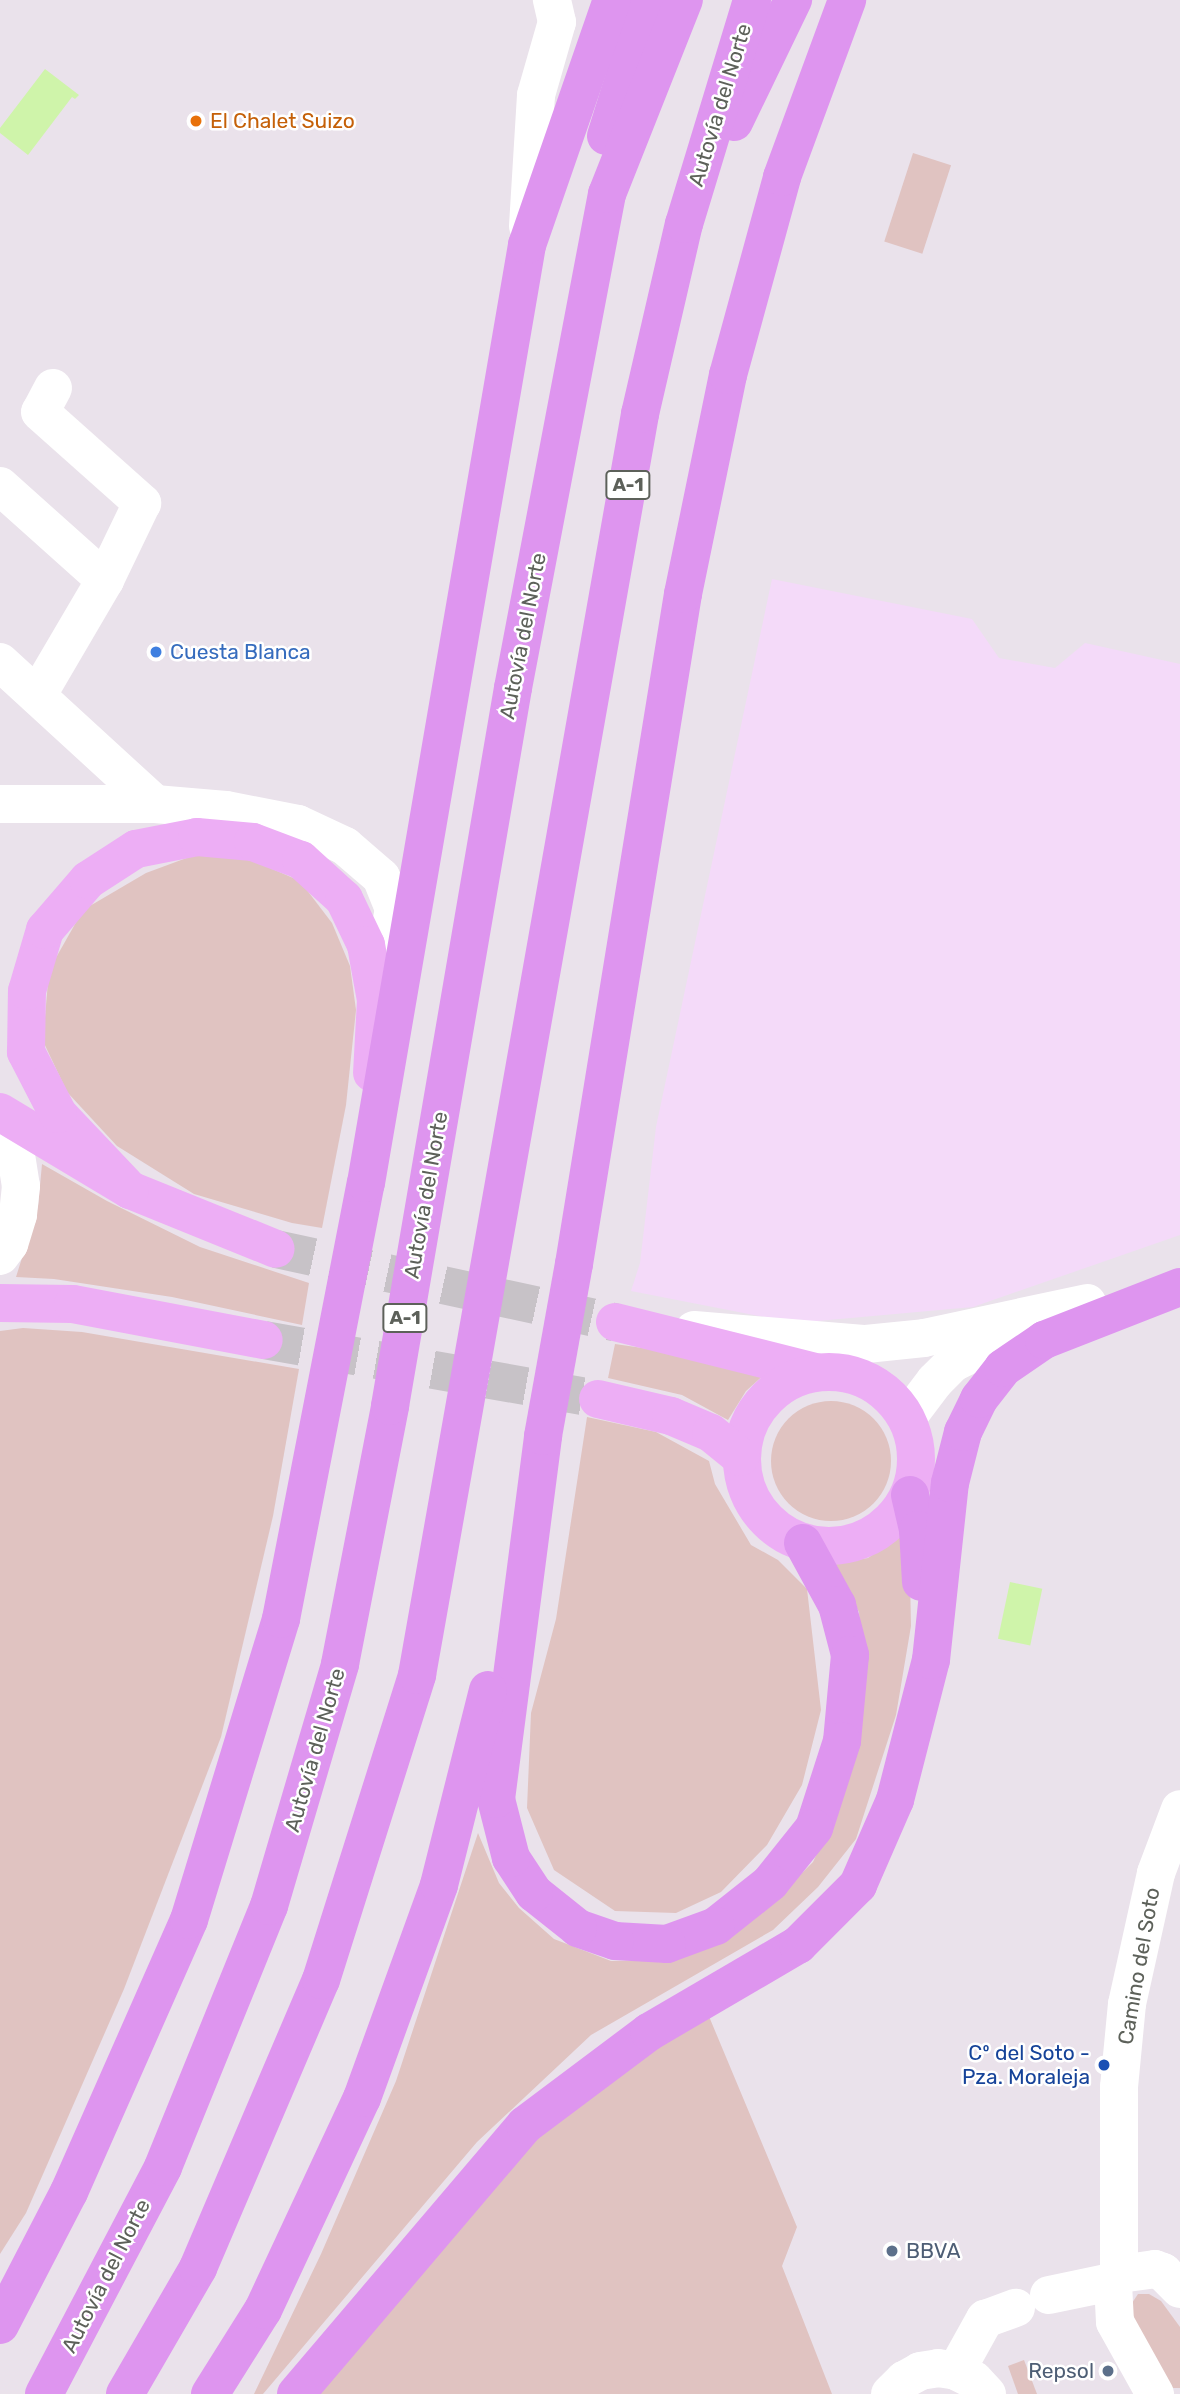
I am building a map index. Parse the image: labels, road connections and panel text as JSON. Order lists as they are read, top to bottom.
{
  "streets": {
    "highway": ["Autovía del Norte", "A-1"],
    "street": ["Camino del Soto"]
  },
  "places": [
    "El Chalet Suizo",
    "Cuesta Blanca",
    "Cº del Soto - Pza. Moraleja",
    "BBVA",
    "Repsol"
  ]
}
